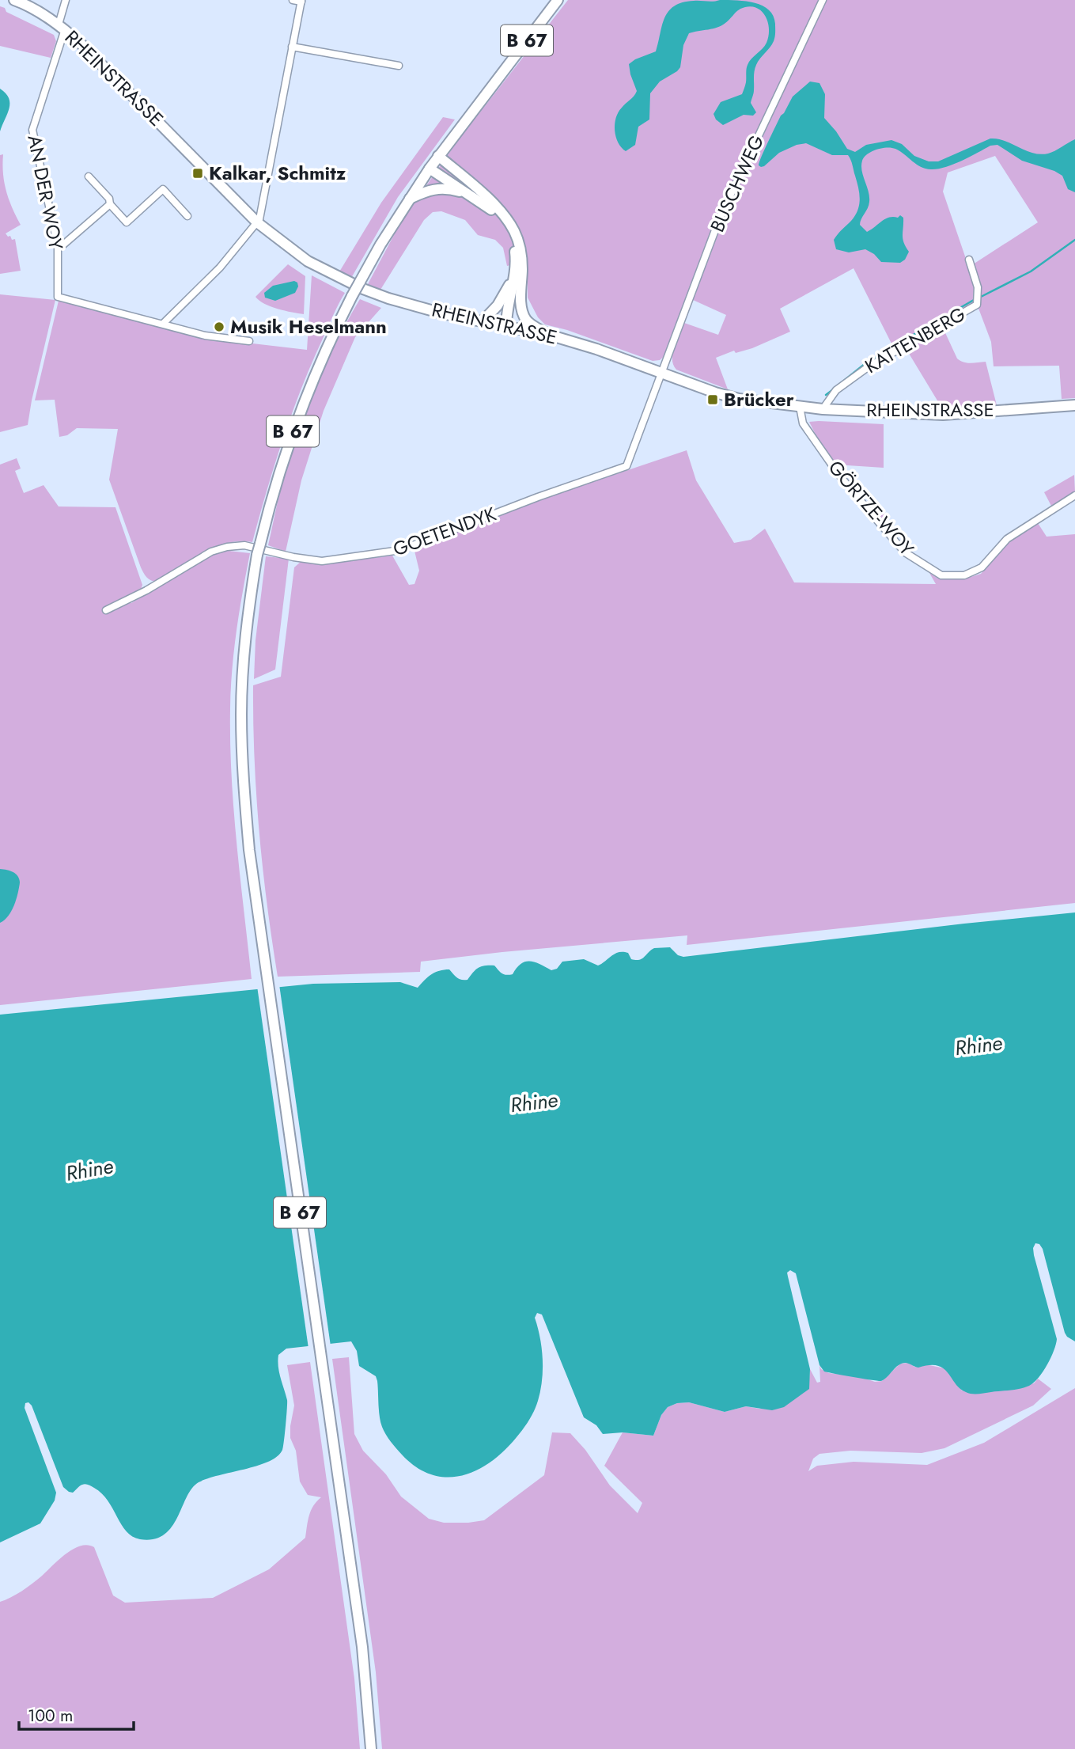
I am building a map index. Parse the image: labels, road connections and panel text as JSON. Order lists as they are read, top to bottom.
{
  "streets": {
    "main road": ["B 67", "RHEINSTRASSE"],
    "street": [
      "BUSCHWEG",
      "AN DER WOY",
      "KATTENBERG",
      "GÖRTZE-WOY",
      "GOETENDYK"
    ]
  },
  "crossings": [
    ["RHEINSTRASSE", "BUSCHWEG"],
    ["RHEINSTRASSE", "AN DER WOY"],
    ["RHEINSTRASSE", "KATTENBERG"],
    ["RHEINSTRASSE", "GÖRTZE-WOY"],
    ["RHEINSTRASSE", "GOETENDYK"],
    ["BUSCHWEG", "GOETENDYK"]
  ],
  "water": ["Rhine"],
  "places": {
    "transit": ["Kalkar, Schmitz", "Brücker"],
    "other": ["Musik Heselmann"]
  },
  "scale_bar": "100 m"
}
